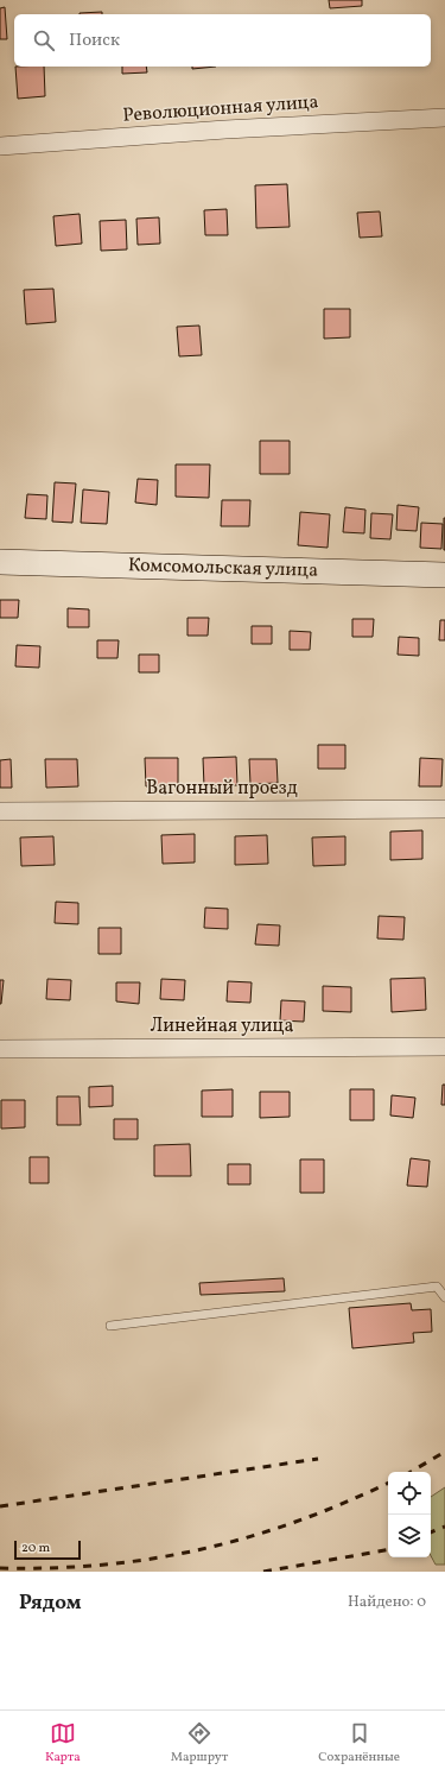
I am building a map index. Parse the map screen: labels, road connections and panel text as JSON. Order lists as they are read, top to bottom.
{
  "streets": {
    "main road": ["Комсомольская улица"],
    "street": ["Революционная улица", "Вагонный проезд", "Линейная улица"]
  },
  "scale_bar": "20 m",
  "page": {
    "search": "Поиск",
    "scale": "20 m",
    "heading": ["Рядом", "Найдено: 0"],
    "nav": ["Карта", "Маршрут", "Сохранённые"]
  }
}
